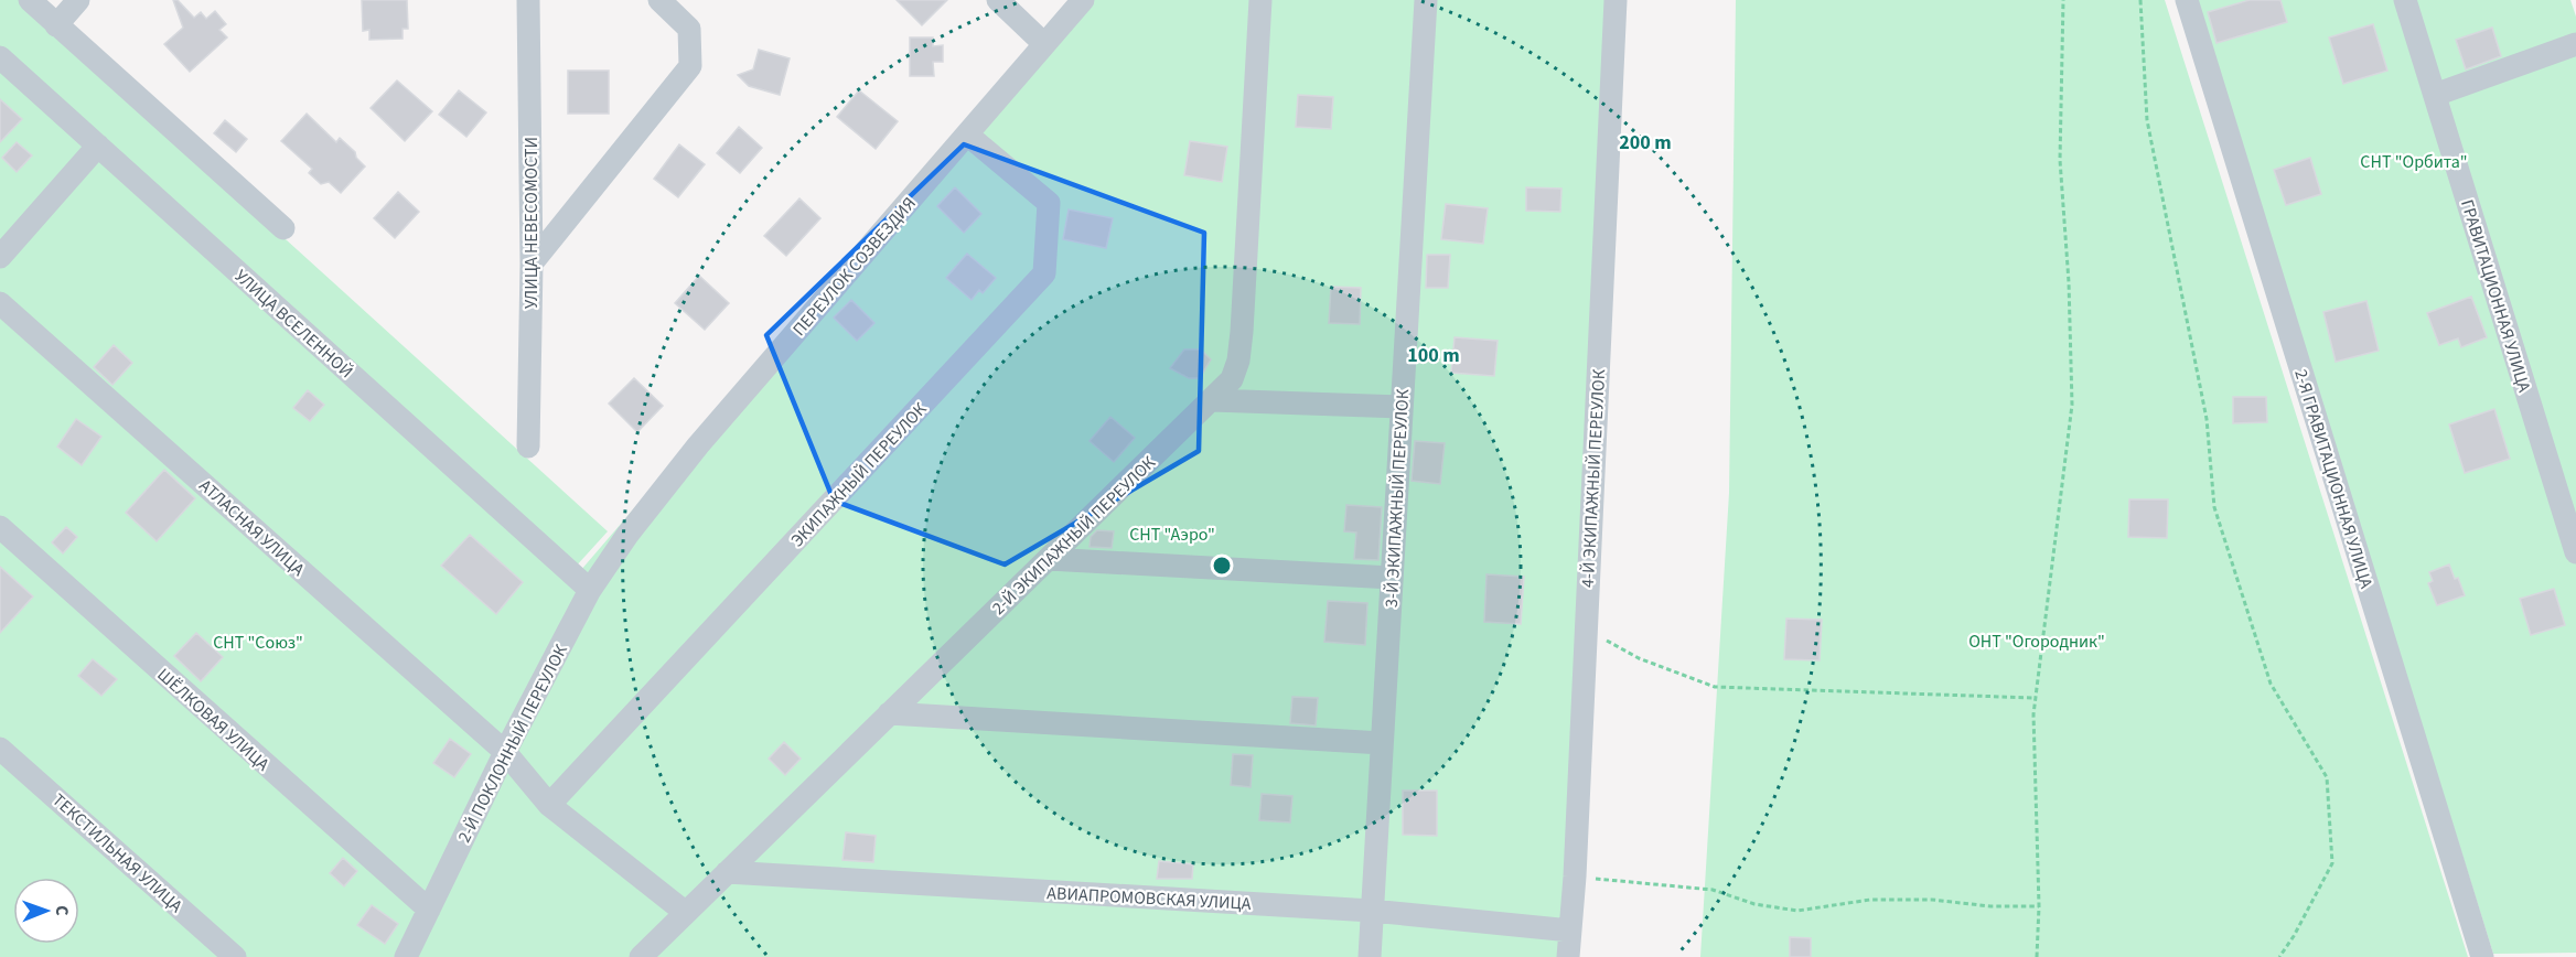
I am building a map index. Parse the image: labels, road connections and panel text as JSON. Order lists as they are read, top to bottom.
{
  "streets": {
    "street": [
      "УЛИЦА НЕВЕСОМОСТИ",
      "ПЕРЕУЛОК СОЗВЕЗДИЯ",
      "ГРАВИТАЦИОННАЯ УЛИЦА",
      "УЛИЦА ВСЕЛЕННОЙ",
      "ЭКИПАЖНЫЙ ПЕРЕУЛОК",
      "4-Й ЭКИПАЖНЫЙ ПЕРЕУЛОК",
      "2-Я ГРАВИТАЦИОННАЯ УЛИЦА",
      "3-Й ЭКИПАЖНЫЙ ПЕРЕУЛОК",
      "АТЛАСНАЯ УЛИЦА",
      "2-Й ЭКИПАЖНЫЙ ПЕРЕУЛОК",
      "ШЁЛКОВАЯ УЛИЦА",
      "2-Й ПОКЛОННЫЙ ПЕРЕУЛОК",
      "ТЕКСТИЛЬНАЯ УЛИЦА",
      "АВИАПРОМОВСКАЯ УЛИЦА"
    ]
  },
  "crossings": [
    ["ПЕРЕУЛОК СОЗВЕЗДИЯ", "ЭКИПАЖНЫЙ ПЕРЕУЛОК"],
    ["ПЕРЕУЛОК СОЗВЕЗДИЯ", "2-Й ПОКЛОННЫЙ ПЕРЕУЛОК"],
    ["УЛИЦА ВСЕЛЕННОЙ", "2-Й ПОКЛОННЫЙ ПЕРЕУЛОК"],
    ["ЭКИПАЖНЫЙ ПЕРЕУЛОК", "АТЛАСНАЯ УЛИЦА"],
    ["4-Й ЭКИПАЖНЫЙ ПЕРЕУЛОК", "АВИАПРОМОВСКАЯ УЛИЦА"],
    ["3-Й ЭКИПАЖНЫЙ ПЕРЕУЛОК", "АВИАПРОМОВСКАЯ УЛИЦА"],
    ["АТЛАСНАЯ УЛИЦА", "2-Й ЭКИПАЖНЫЙ ПЕРЕУЛОК"],
    ["АТЛАСНАЯ УЛИЦА", "2-Й ПОКЛОННЫЙ ПЕРЕУЛОК"],
    ["2-Й ЭКИПАЖНЫЙ ПЕРЕУЛОК", "АВИАПРОМОВСКАЯ УЛИЦА"],
    ["ШЁЛКОВАЯ УЛИЦА", "2-Й ПОКЛОННЫЙ ПЕРЕУЛОК"]
  ],
  "parks": [
    "СНТ \"Орбита\"",
    "СНТ \"Аэро\"",
    "ОНТ \"Огородник\"",
    "СНТ \"Союз\""
  ],
  "north": "right",
  "rings": ["200 m", "100 m"]
}
